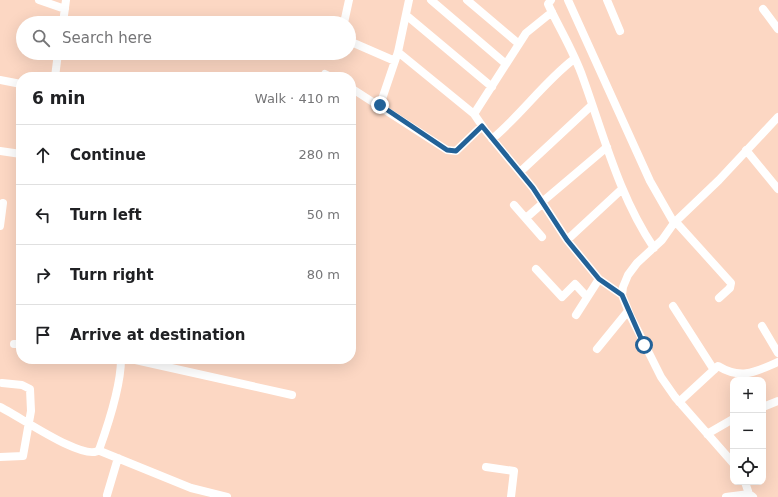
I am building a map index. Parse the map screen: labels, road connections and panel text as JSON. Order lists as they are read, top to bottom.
{
  "page": {
    "search": "Search here",
    "heading": ["6 min", "Walk · 410 m"],
    "list": [
      ["Continue", "280 m"],
      ["Turn left", "50 m"],
      ["Turn right", "80 m"],
      "Arrive at destination"
    ],
    "map_buttons": ["+", "−"]
  }
}
